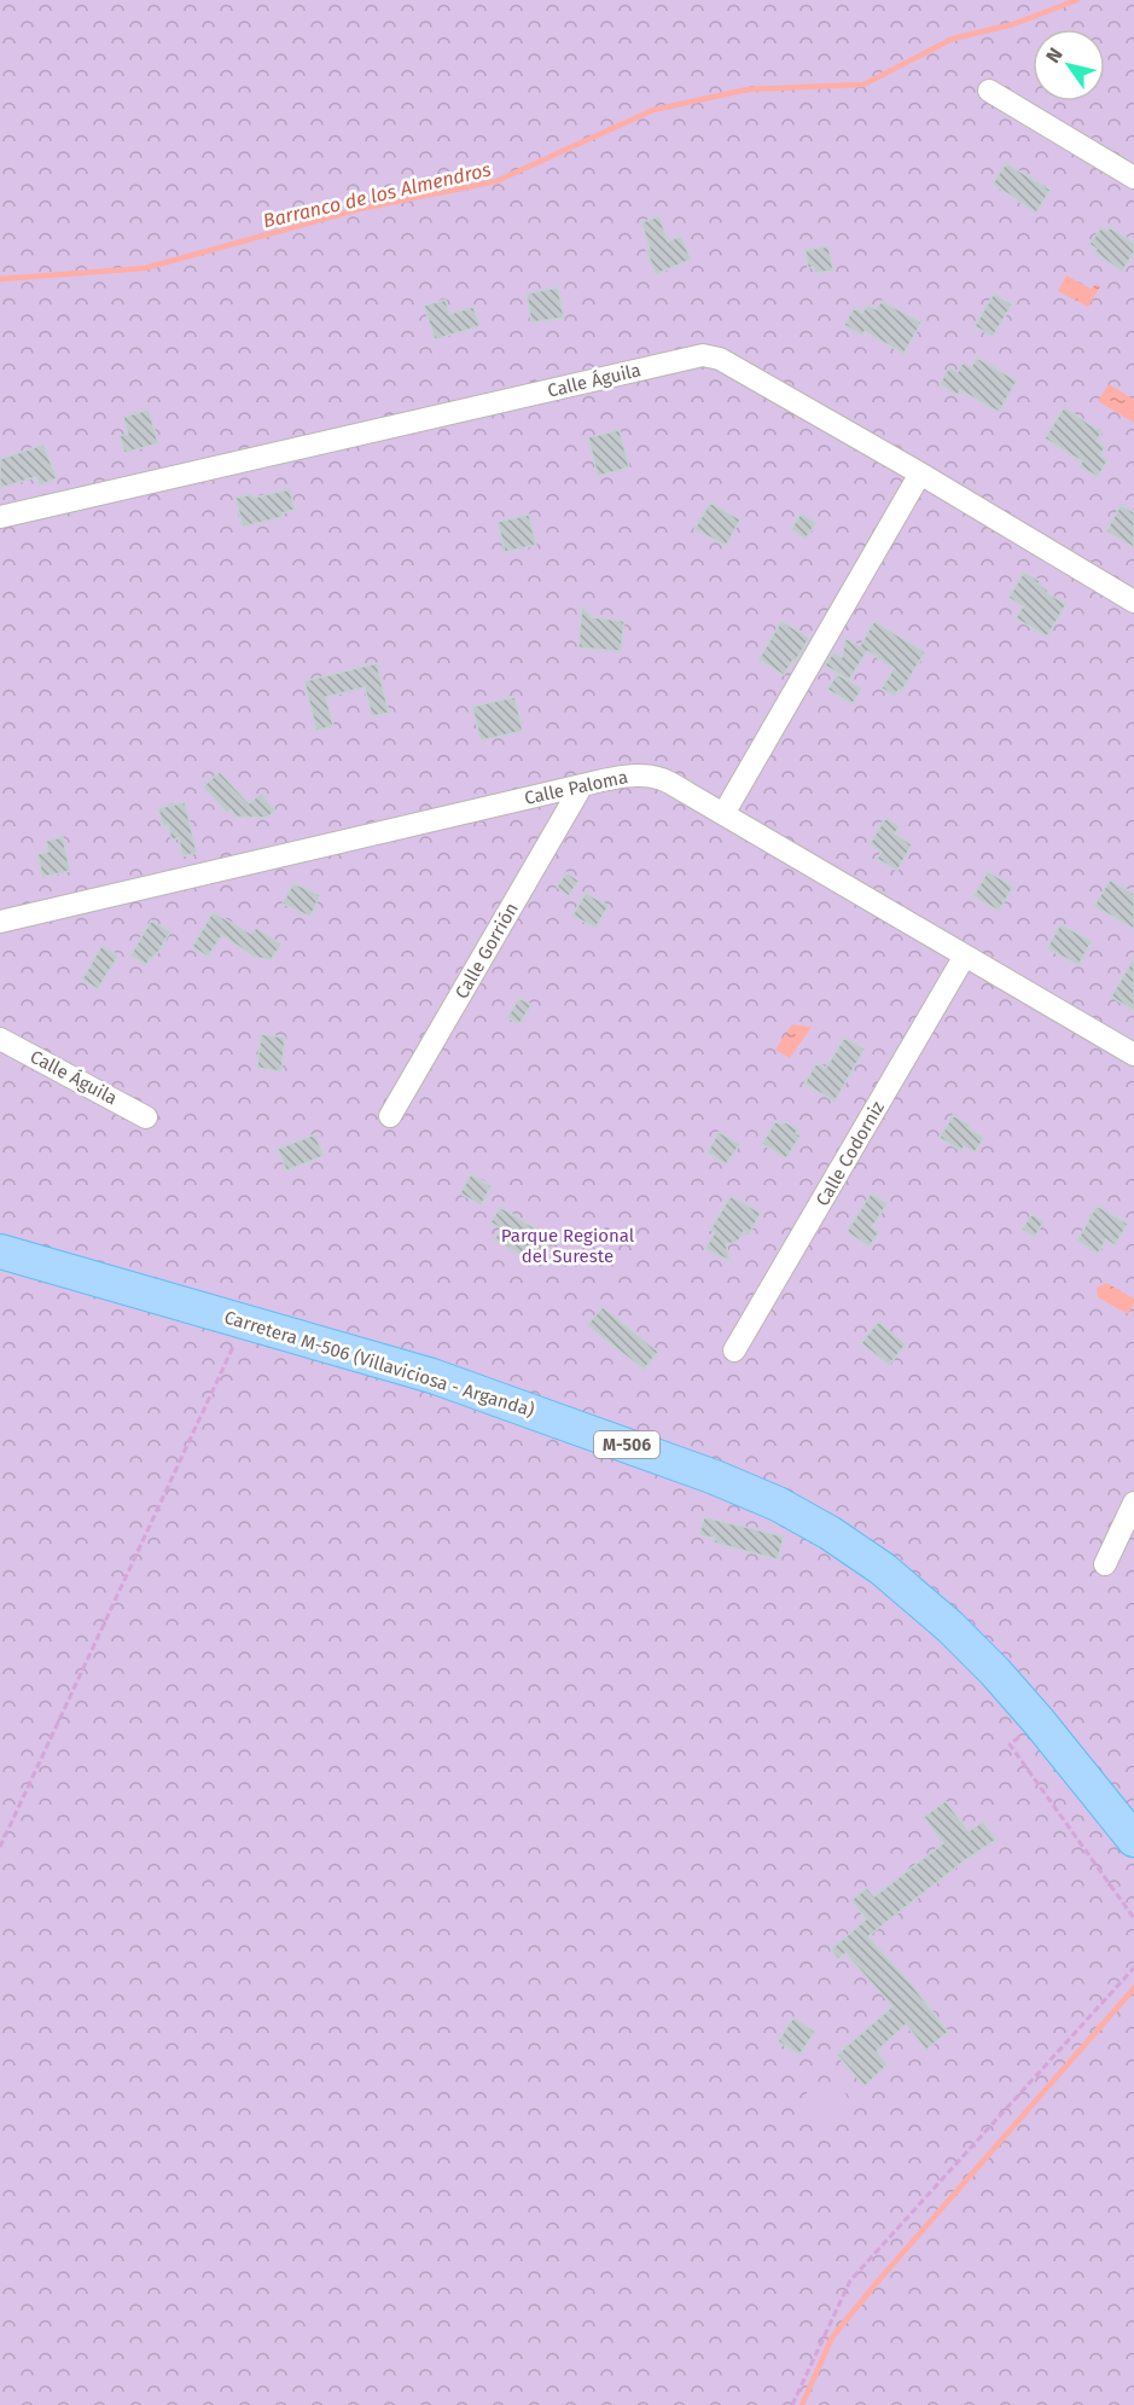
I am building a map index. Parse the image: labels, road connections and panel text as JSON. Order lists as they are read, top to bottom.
{
  "streets": {
    "main road": ["Carretera M-506 (Villaviciosa - Arganda)", "M-506"],
    "street": [
      "Calle Águila",
      "Calle Paloma",
      "Calle Gorrión",
      "Calle Codorniz"
    ]
  },
  "crossings": [
    ["Calle Paloma", "Calle Gorrión"],
    ["Calle Paloma", "Calle Codorniz"]
  ],
  "water": ["Barranco de los Almendros"],
  "parks": ["Parque Regional del Sureste"],
  "north": "top left"
}
